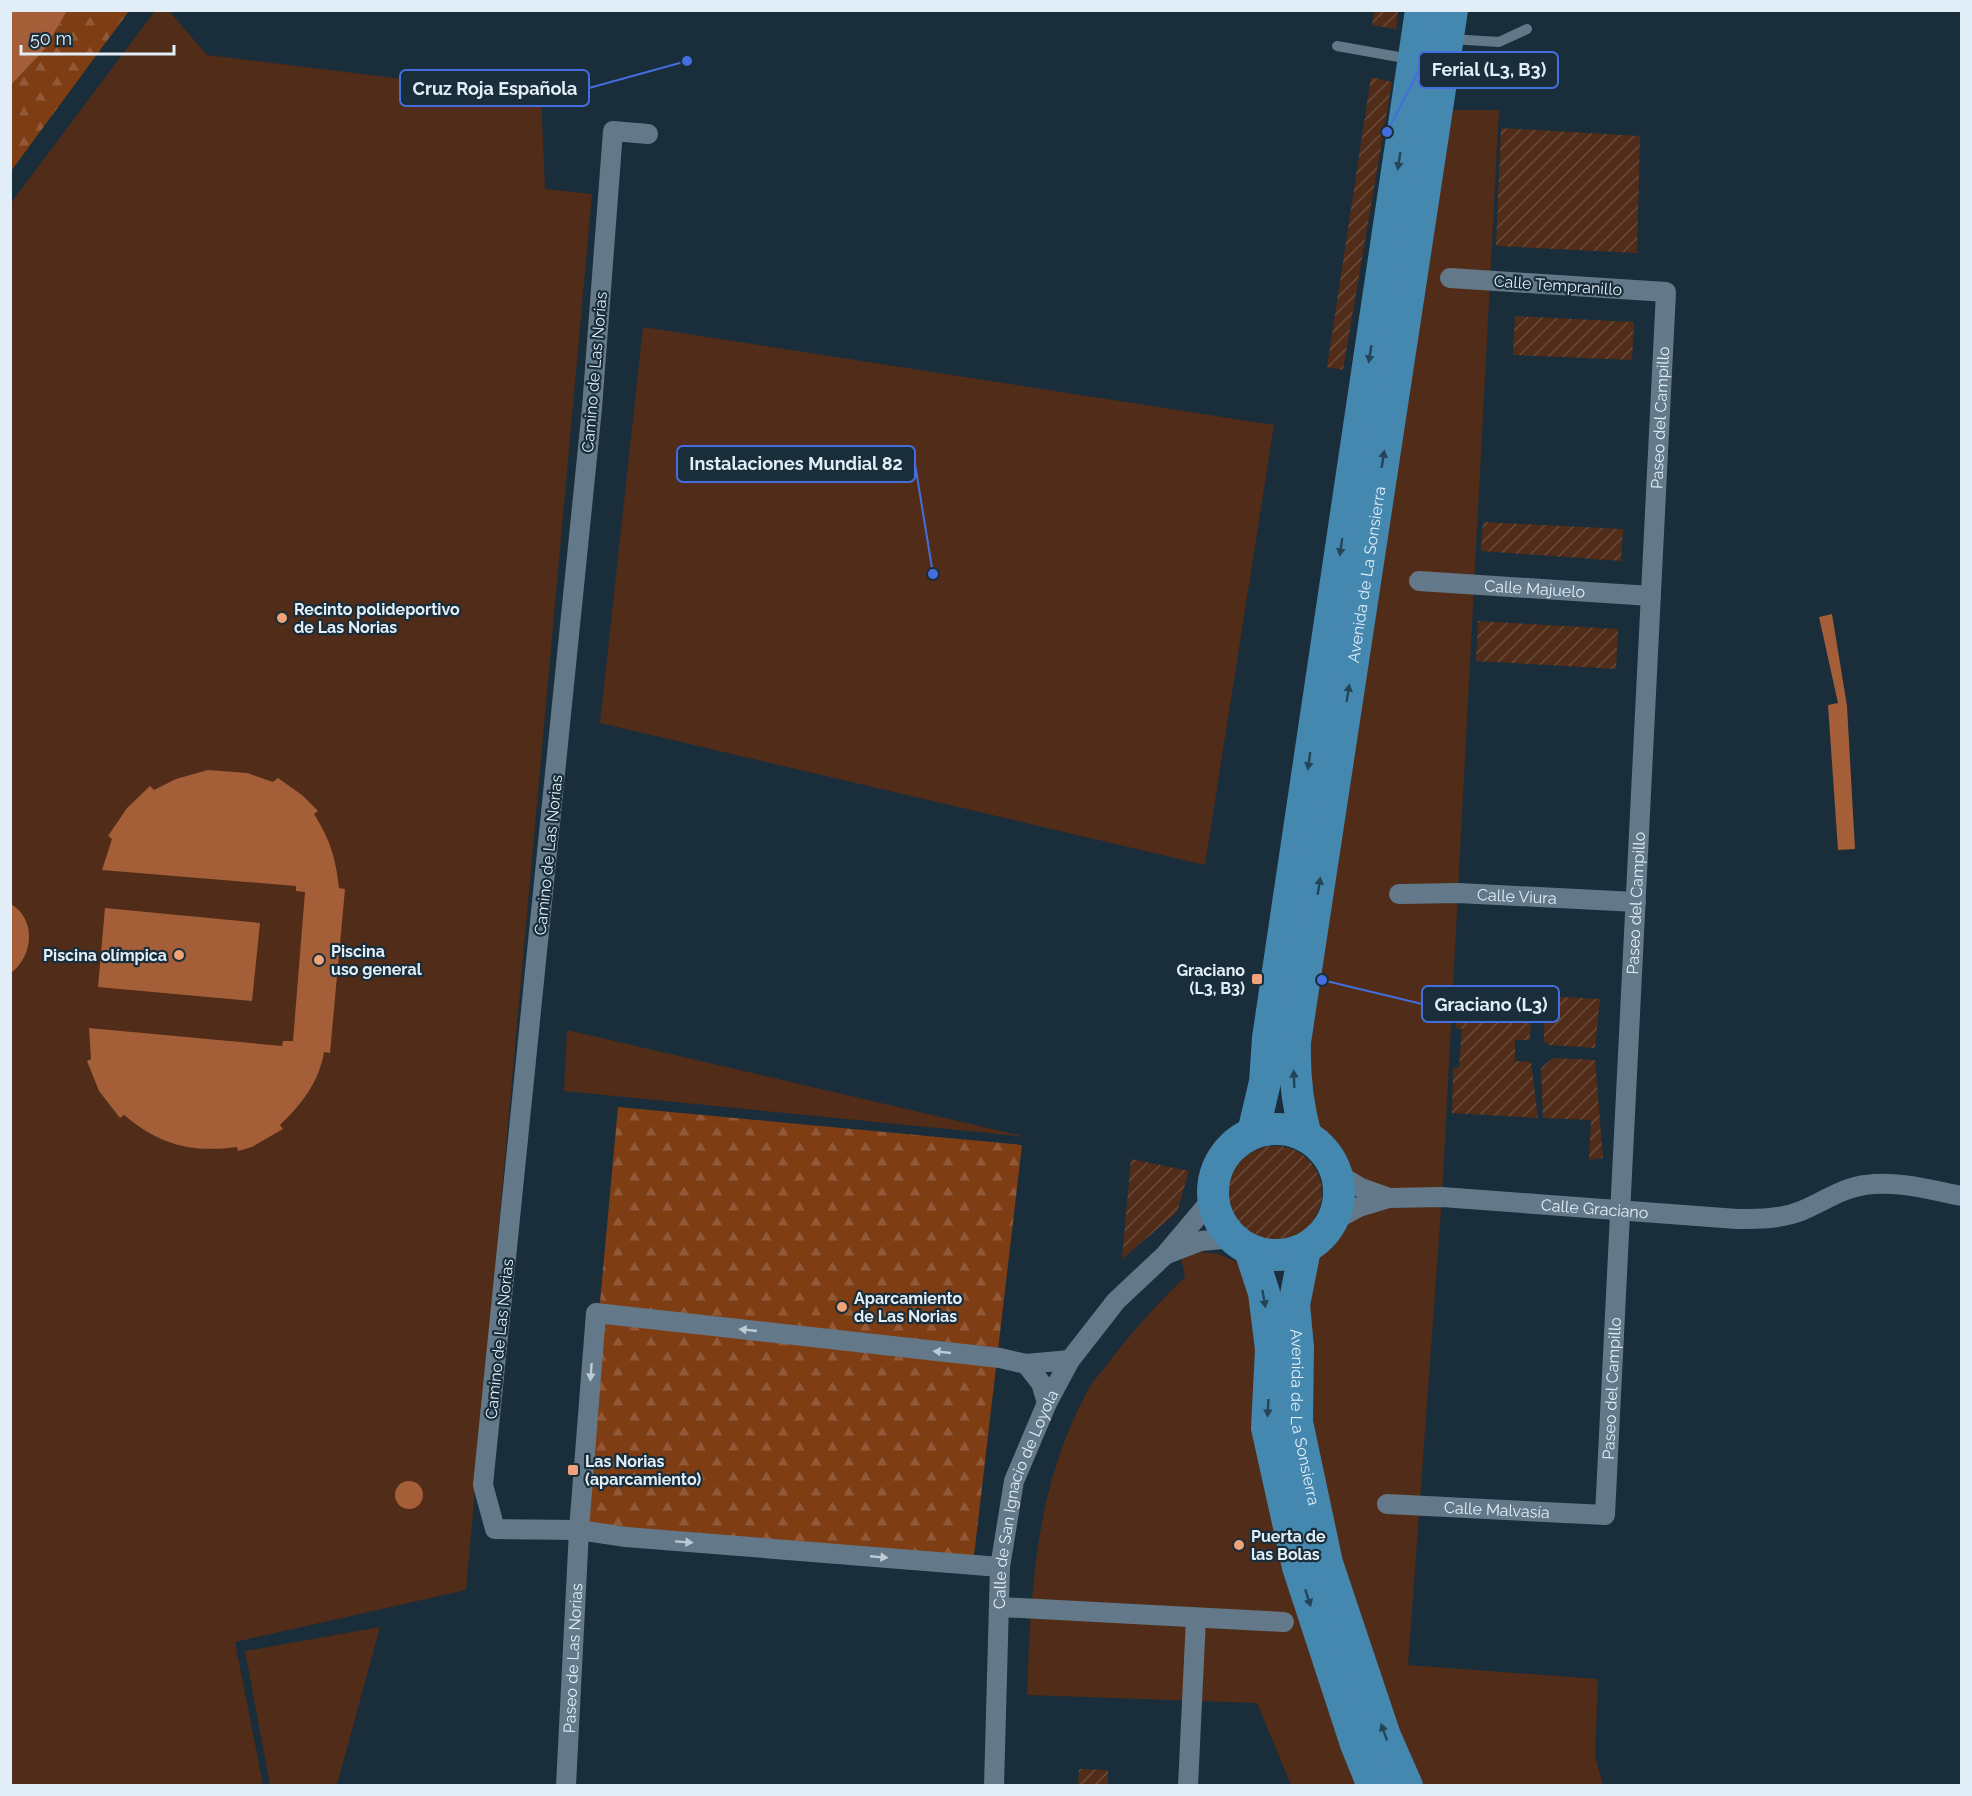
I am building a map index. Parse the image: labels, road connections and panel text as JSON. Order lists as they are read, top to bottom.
{
  "streets": {
    "main road": ["Avenida de La Sonsierra"],
    "street": [
      "Calle Tempranillo",
      "Camino de Las Norias",
      "Paseo del Campillo",
      "Calle Majuelo",
      "Calle Viura",
      "Calle Graciano",
      "Calle de San Ignacio de Loyola",
      "Calle Malvasía",
      "Paseo de Las Norias"
    ]
  },
  "crossings": [
    ["Calle Tempranillo", "Paseo del Campillo"],
    ["Camino de Las Norias", "Paseo de Las Norias"],
    ["Paseo del Campillo", "Calle Majuelo"],
    ["Paseo del Campillo", "Calle Viura"],
    ["Paseo del Campillo", "Calle Graciano"],
    ["Paseo del Campillo", "Calle Malvasía"],
    ["Avenida de La Sonsierra", "Calle Graciano"],
    ["Avenida de La Sonsierra", "Calle de San Ignacio de Loyola"],
    ["Calle Graciano", "Calle de San Ignacio de Loyola"]
  ],
  "places": {
    "other": [
      "Cruz Roja Española",
      "Ferial (L3, B3)",
      "Instalaciones Mundial 82",
      "Recinto polideportivo de Las Norias",
      "Piscina olímpica",
      "Piscina uso general",
      "Graciano (L3)",
      "Aparcamiento de Las Norias",
      "Puerta de las Bolas"
    ],
    "transit": ["Graciano (L3, B3)", "Las Norias (aparcamiento)"]
  },
  "scale_bar": "50 m"
}
